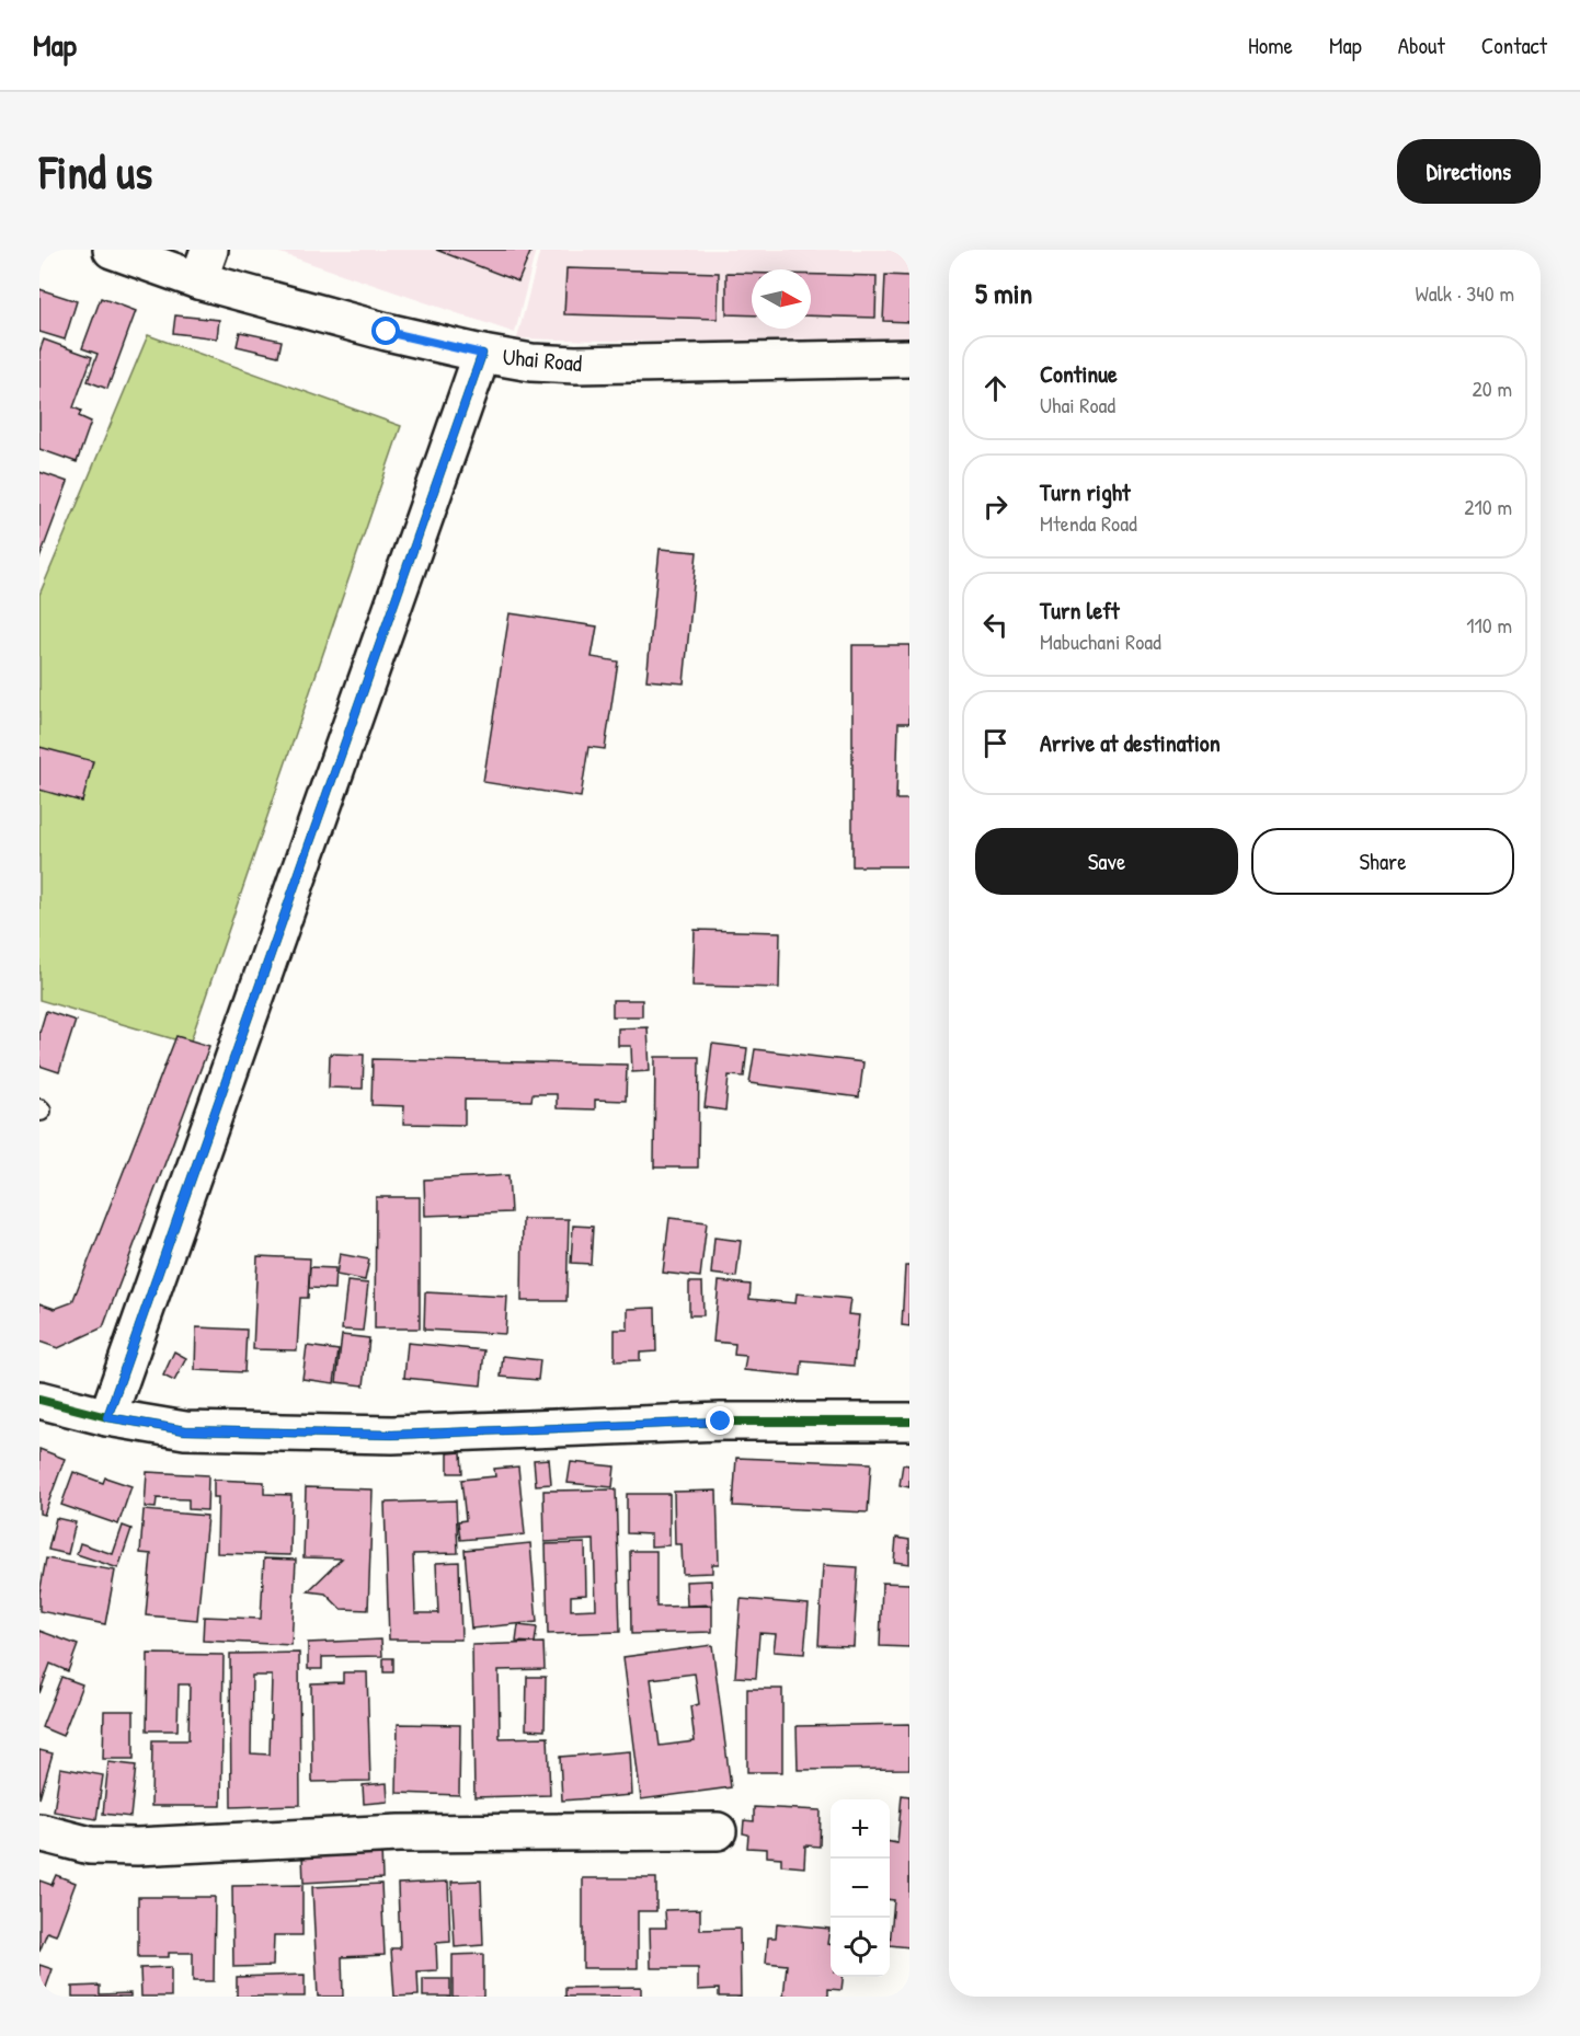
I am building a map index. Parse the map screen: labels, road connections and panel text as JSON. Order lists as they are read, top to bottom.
{
  "streets": {
    "street": ["Uhai Road"]
  },
  "north": "right",
  "page": {
    "header": "Map",
    "nav": [
      "Home",
      "Map",
      "About",
      "Contact"
    ],
    "buttons": [
      "Directions",
      ["Save", "Share"]
    ],
    "title": "Find us",
    "heading": ["5 min", "Walk · 340 m"],
    "list": [
      ["Continue", "Uhai Road", "20 m"],
      ["Turn right", "Mtenda Road", "210 m"],
      ["Turn left", "Mabuchani Road", "110 m"],
      "Arrive at destination"
    ],
    "map_buttons": ["+", "−"]
  }
}
